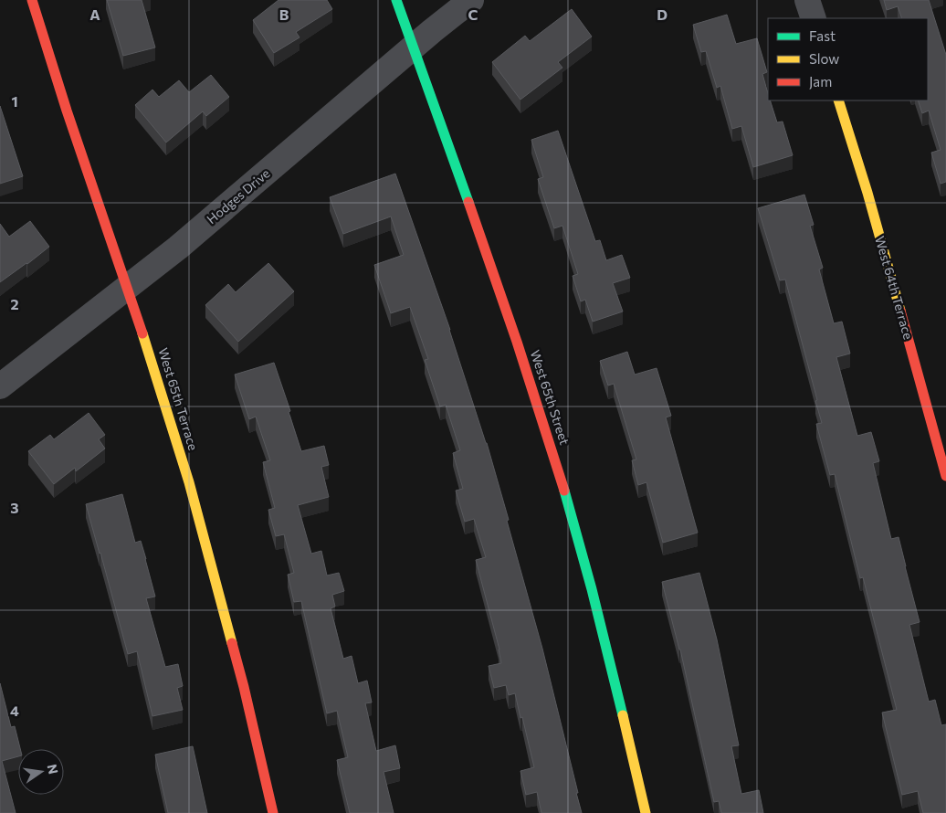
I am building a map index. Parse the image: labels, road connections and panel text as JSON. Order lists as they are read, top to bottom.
{
  "streets": {
    "street": [
      "Hodges Drive",
      "West 64th Terrace",
      "West 65th Street",
      "West 65th Terrace"
    ]
  },
  "crossings": [
    ["Hodges Drive", "West 65th Street"],
    ["Hodges Drive", "West 65th Terrace"]
  ],
  "legend": ["Fast", "Slow", "Jam"],
  "north": "right",
  "grid": {
    "columns": [
      "A",
      "B",
      "C",
      "D"
    ],
    "rows": [
      "1",
      "2",
      "3",
      "4"
    ]
  }
}
